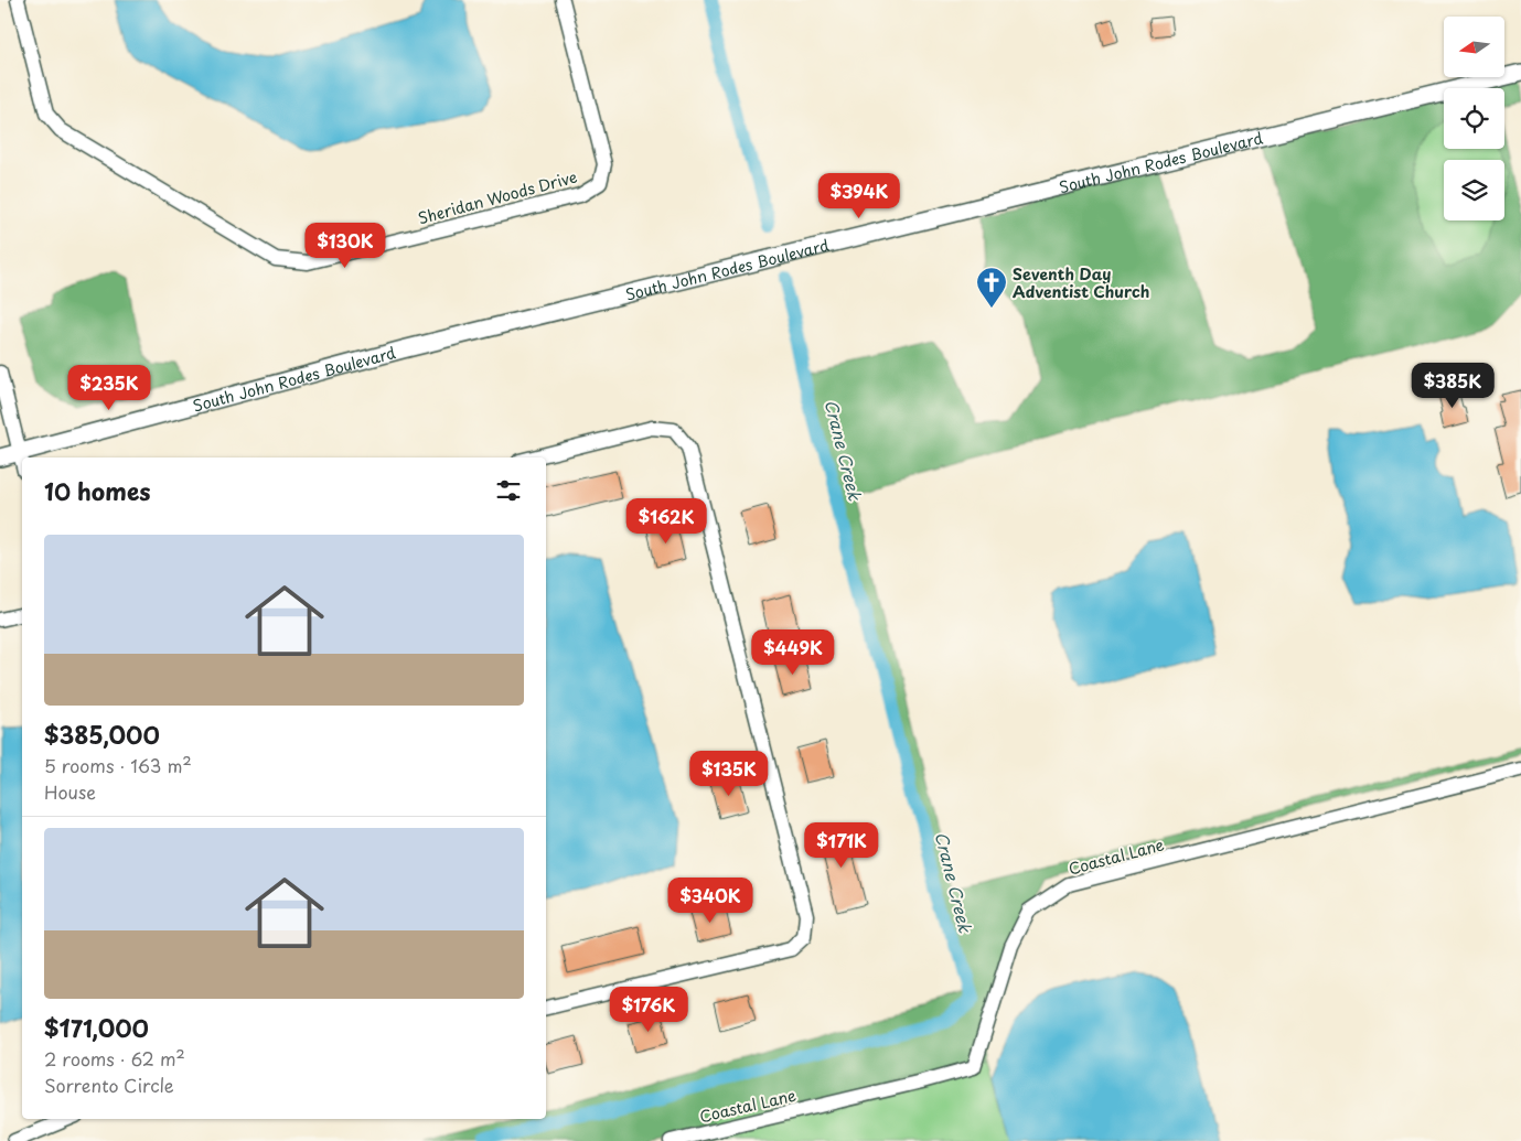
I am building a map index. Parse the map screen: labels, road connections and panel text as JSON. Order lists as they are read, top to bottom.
{
  "streets": {
    "main road": ["South John Rodes Boulevard"],
    "street": ["Sheridan Woods Drive", "Coastal Lane"]
  },
  "water": ["Crane Creek"],
  "places": {
    "church": ["Seventh Day Adventist Church"]
  },
  "north": "left",
  "page": {
    "price": [
      "$394K",
      "$130K",
      "$385K",
      "$235K",
      "$162K",
      "$449K",
      "$135K",
      "$171K",
      "$340K",
      "$176K"
    ],
    "heading": "10 homes",
    "list": [
      {
        "name": "$385,000",
        "note": "5 rooms · 163 m² · House"
      },
      {
        "name": "$171,000",
        "note": "2 rooms · 62 m² · Sorrento Circle"
      }
    ]
  }
}
